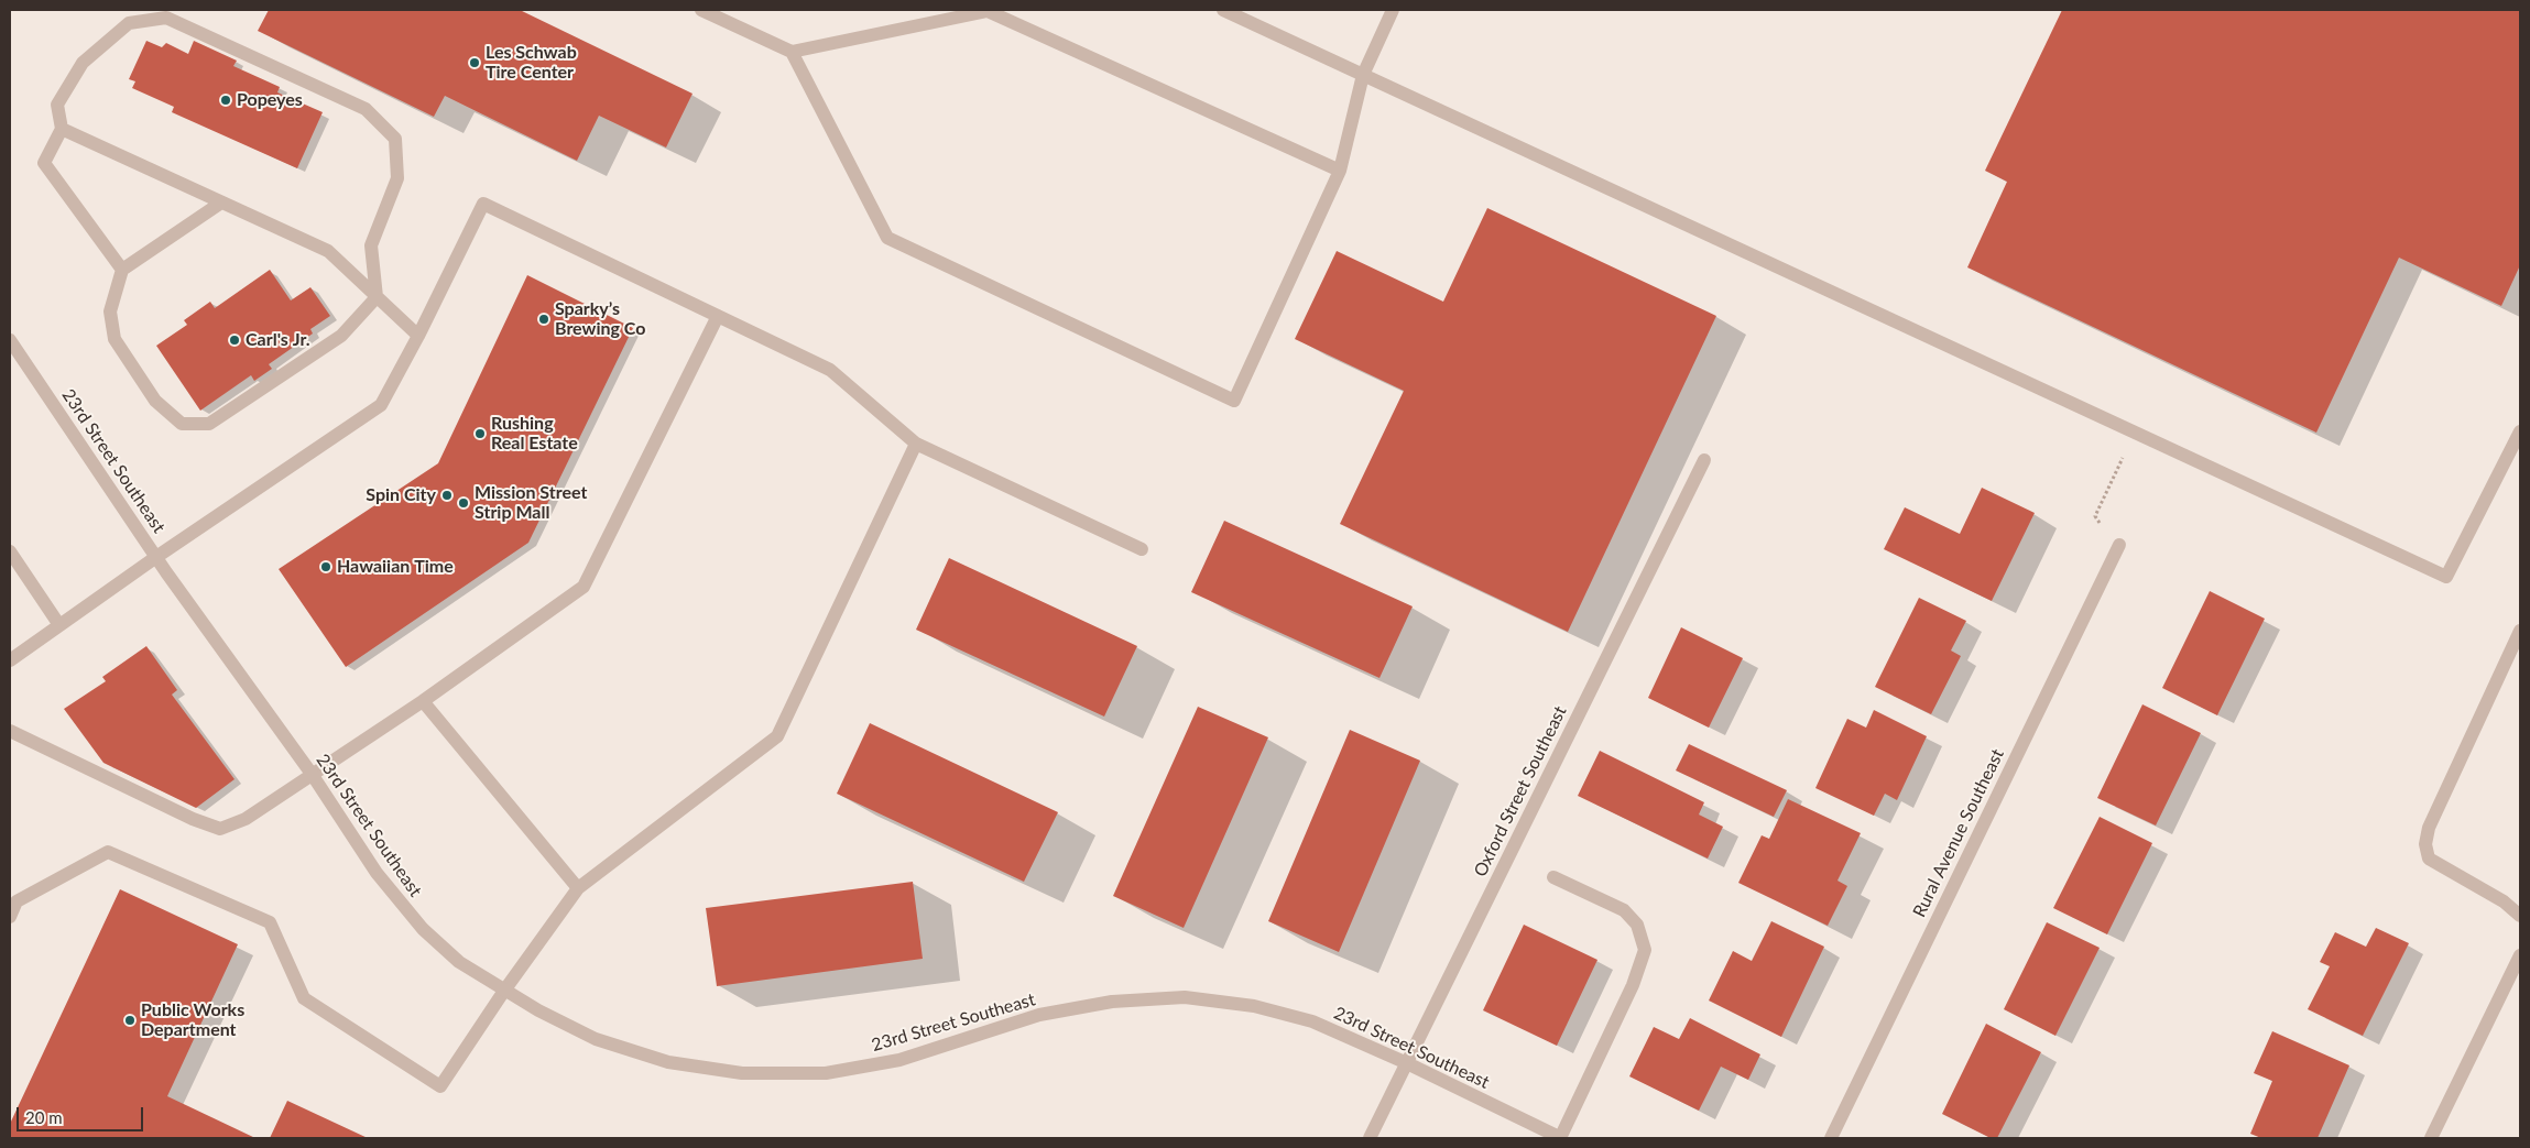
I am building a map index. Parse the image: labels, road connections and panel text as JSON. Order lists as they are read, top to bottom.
{
  "streets": {
    "street": ["23rd Street Southeast", "Oxford Street Southeast", "Rural Avenue Southeast"]
  },
  "crossings": [
    ["23rd Street Southeast", "Oxford Street Southeast"]
  ],
  "places": [
    "Les Schwab Tire Center",
    "Popeyes",
    "Sparky’s Brewing Co",
    "Carl's Jr.",
    "Rushing Real Estate",
    "Spin City",
    "Mission Street Strip Mall",
    "Hawaiian Time",
    "Public Works Department"
  ],
  "scale_bar": "20 m"
}
